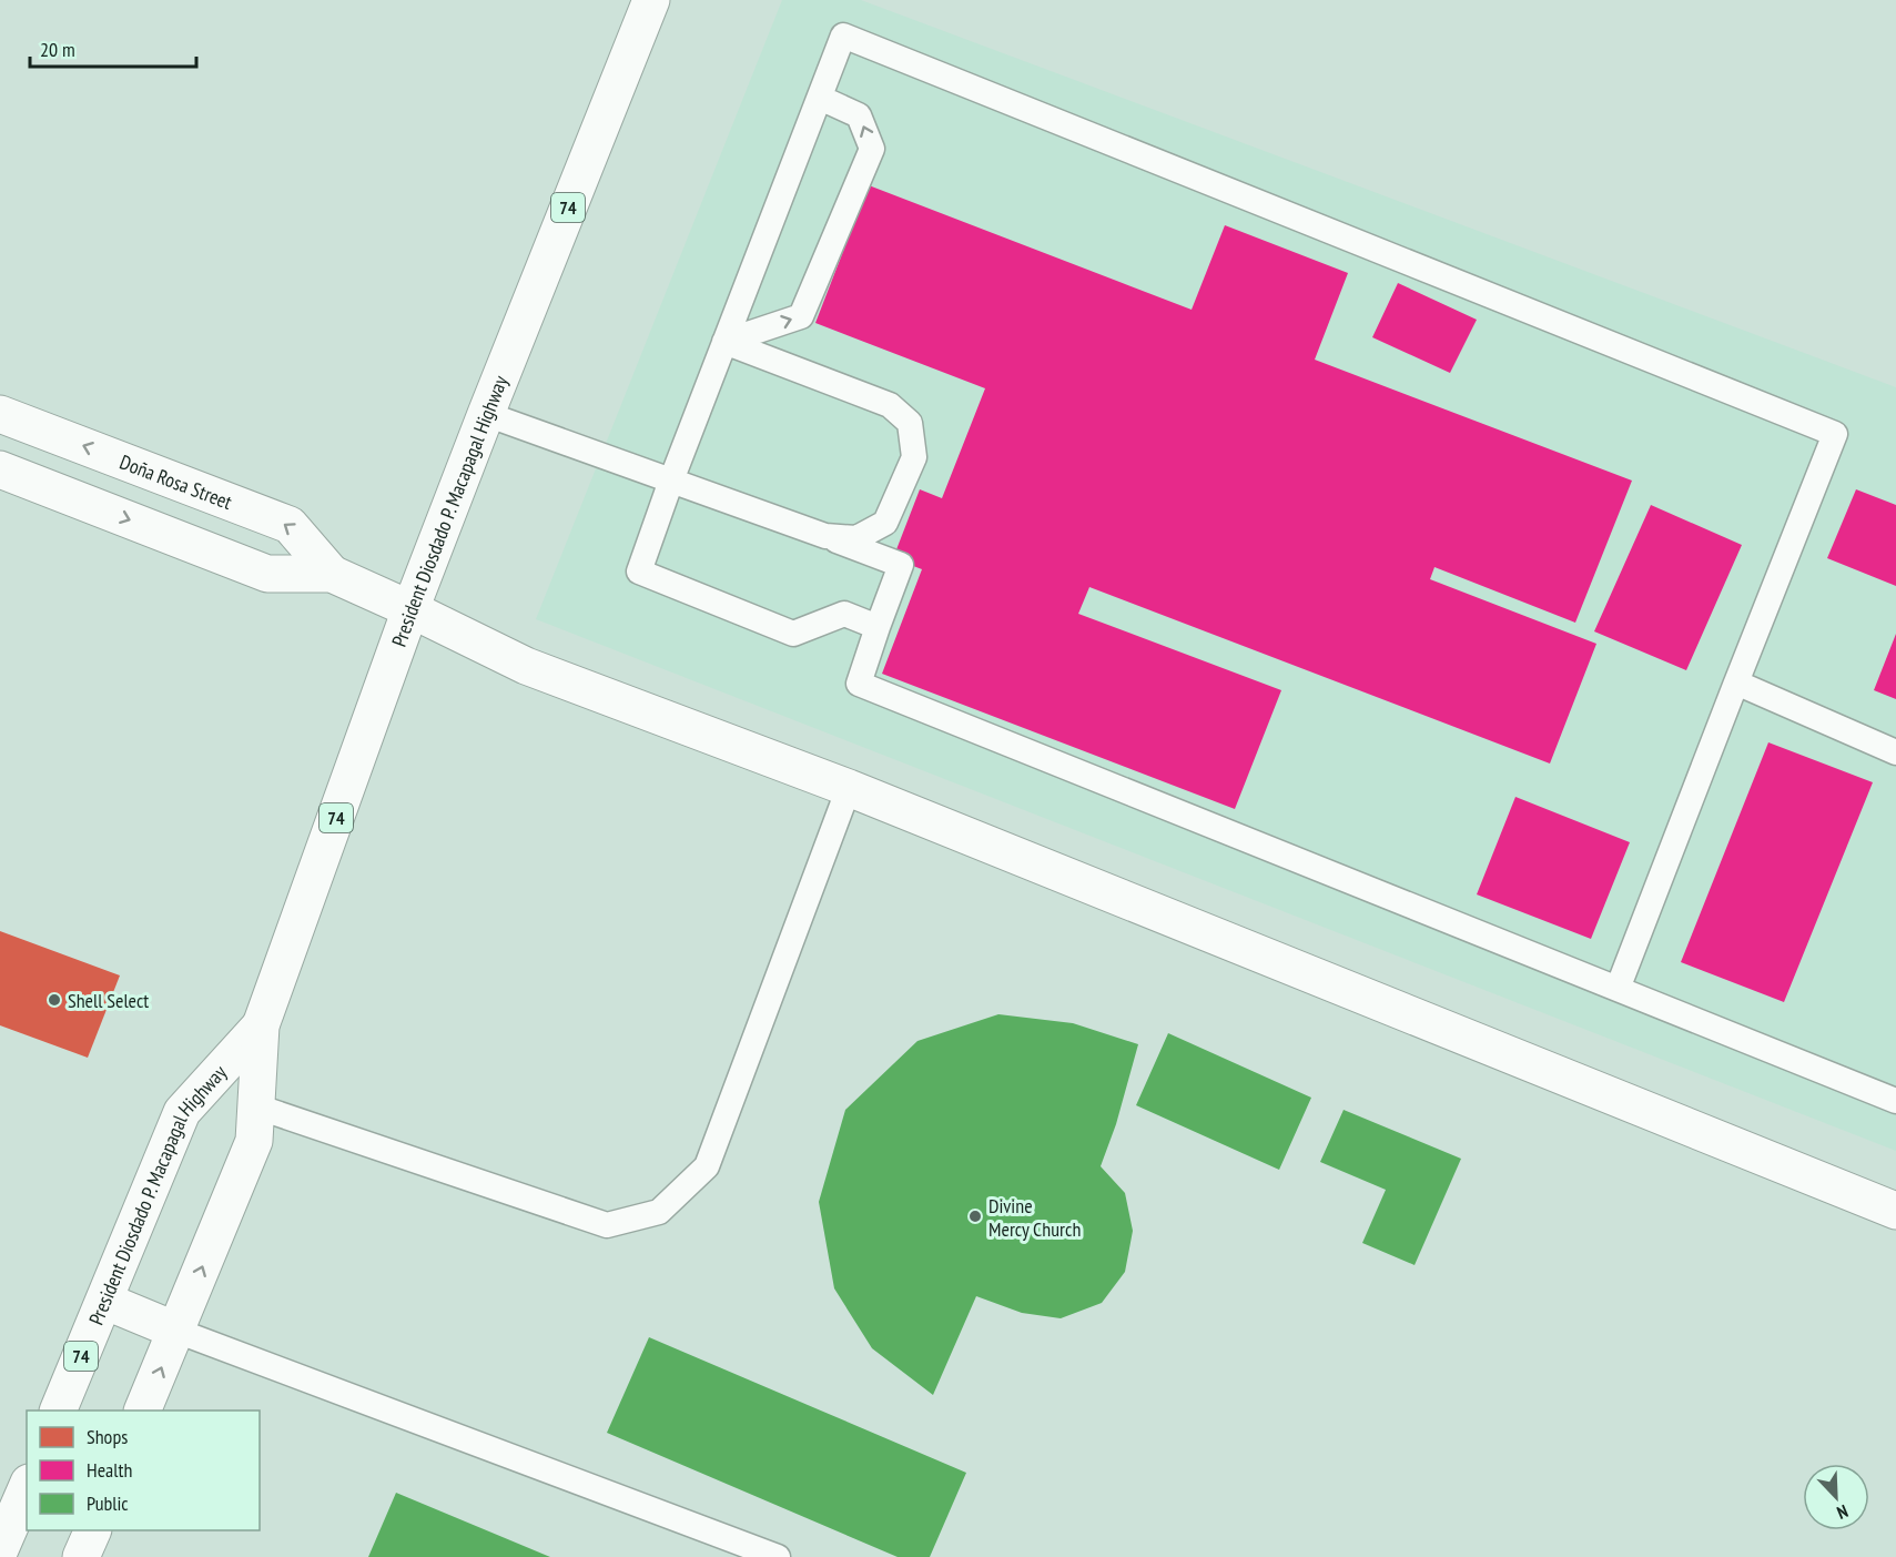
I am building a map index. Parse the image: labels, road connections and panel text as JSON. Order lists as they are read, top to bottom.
{
  "streets": {
    "main road": ["74", "Doña Rosa Street", "President Diosdado P. Macapagal Highway"]
  },
  "crossings": [
    ["Doña Rosa Street", "President Diosdado P. Macapagal Highway"]
  ],
  "places": ["Shell Select", "Divine Mercy Church"],
  "legend": ["Shops", "Health", "Public"],
  "scale_bar": "20 m",
  "north": "bottom right"
}
